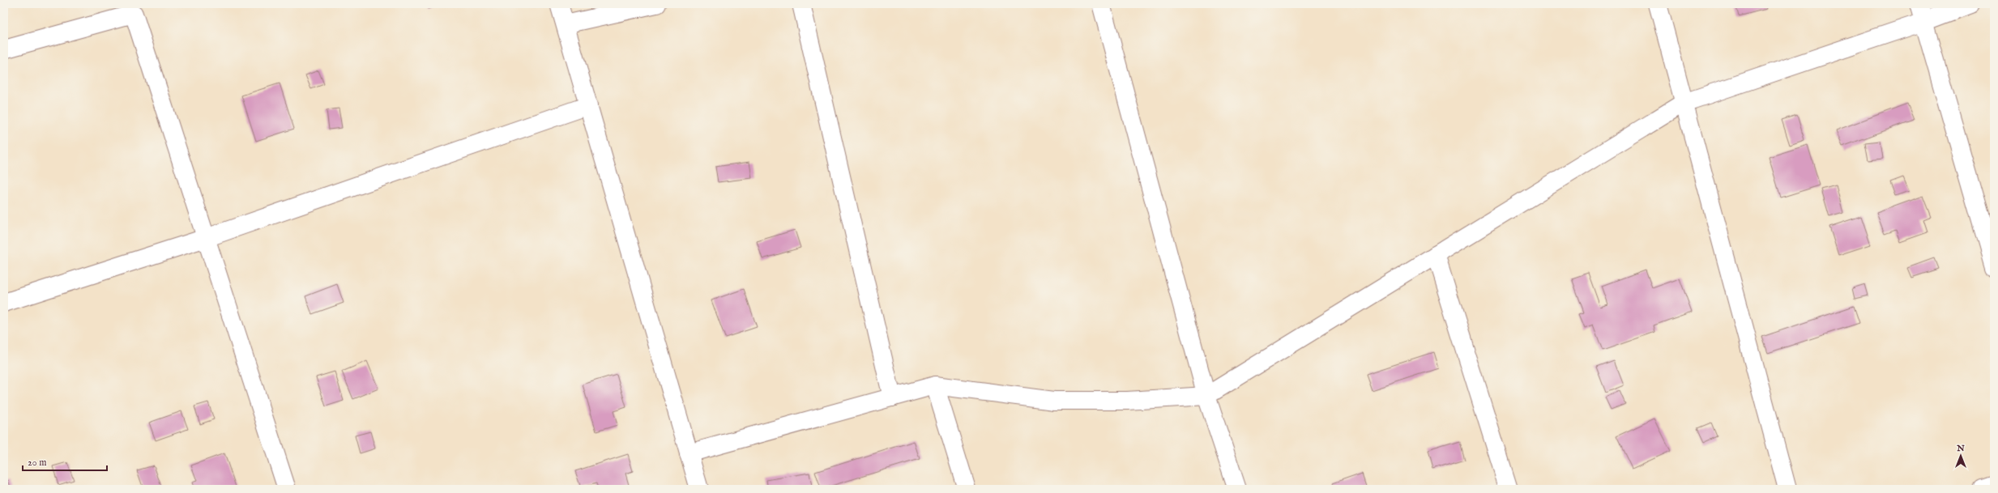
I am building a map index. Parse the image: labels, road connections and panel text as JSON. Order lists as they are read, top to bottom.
{
  "scale_bar": "20 m",
  "north": "top"
}
